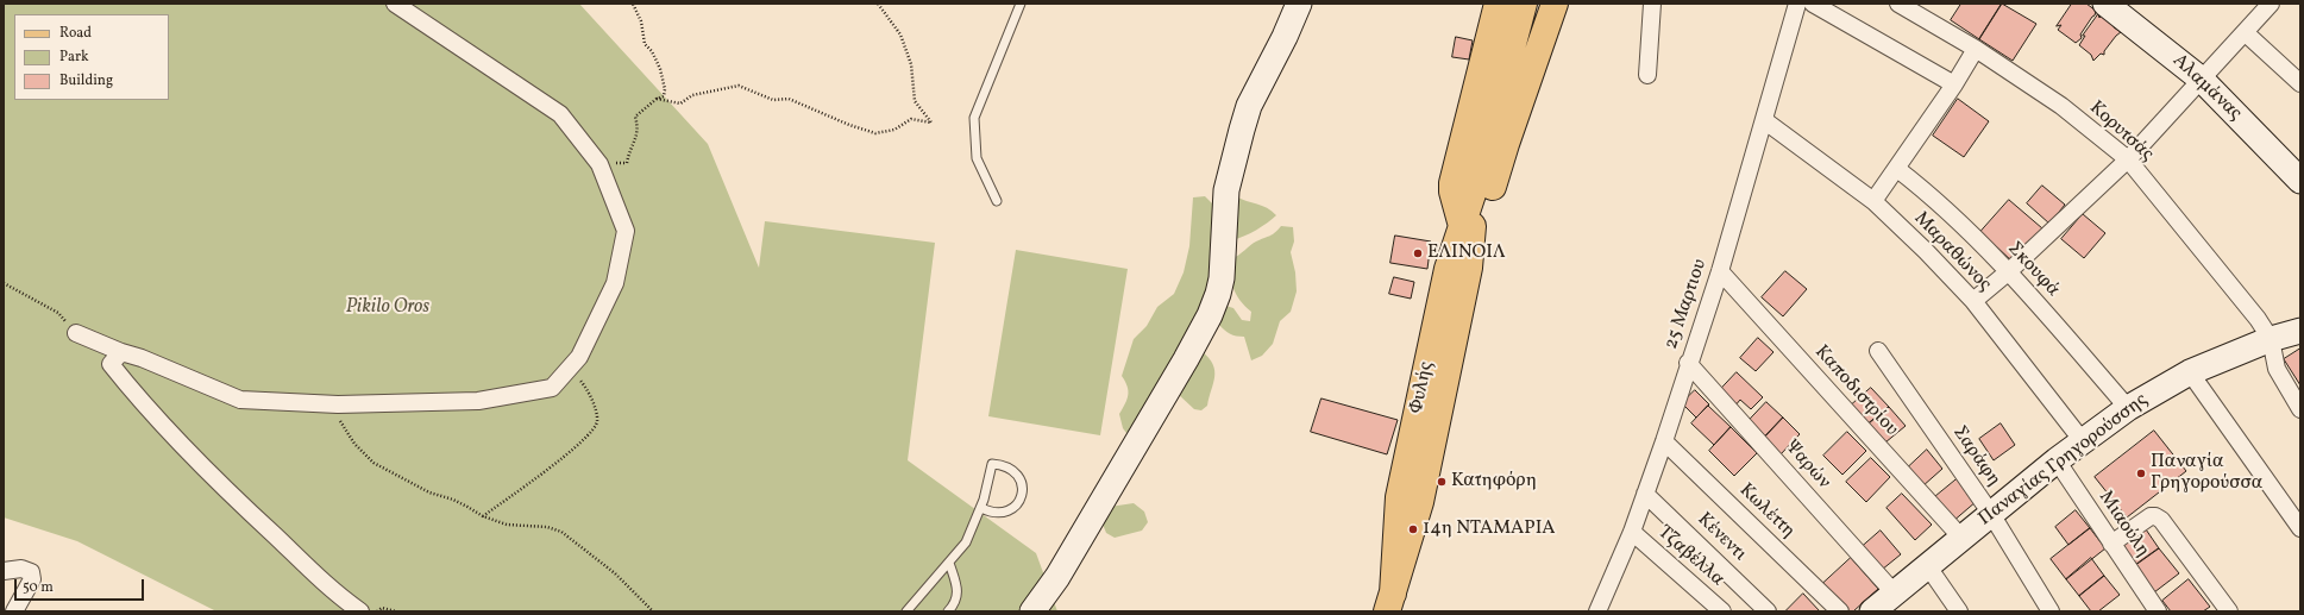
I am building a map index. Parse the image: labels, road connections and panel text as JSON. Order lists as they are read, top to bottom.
{
  "streets": {
    "main road": ["Φυλής"],
    "street": [
      "Αλαμάνας",
      "Κορυτσάς",
      "Μαραθώνος",
      "Σκουφά",
      "25 Μαρτιου",
      "Καποδιστρίου",
      "Σαράφη",
      "Παναγίας Γρηγορούσσης",
      "Ψαρών",
      "Κωλέττη",
      "Μιαούλη",
      "Κένεντι",
      "Τζαβέλλα"
    ]
  },
  "crossings": [
    ["Κορυτσάς", "Παναγίας Γρηγορούσσης"],
    ["Μαραθώνος", "25 Μαρτιου"],
    ["Μαραθώνος", "Παναγίας Γρηγορούσσης"],
    ["Σκουφά", "Παναγίας Γρηγορούσσης"],
    ["25 Μαρτιου", "Καποδιστρίου"],
    ["25 Μαρτιου", "Ψαρών"],
    ["25 Μαρτιου", "Κωλέττη"],
    ["25 Μαρτιου", "Κένεντι"],
    ["25 Μαρτιου", "Τζαβέλλα"],
    ["Καποδιστρίου", "Παναγίας Γρηγορούσσης"],
    ["Σαράφη", "Παναγίας Γρηγορούσσης"],
    ["Παναγίας Γρηγορούσσης", "Ψαρών"],
    ["Παναγίας Γρηγορούσσης", "Μιαούλη"]
  ],
  "parks": ["Pikilo Oros"],
  "places": [
    "ΕΛΙΝΟΙΛ",
    "Παναγία Γρηγορούσσα",
    "Κατηφόρη",
    "14η ΝΤΑΜΑΡΙΑ"
  ],
  "legend": ["Road", "Park", "Building"],
  "scale_bar": "50 m"
}
